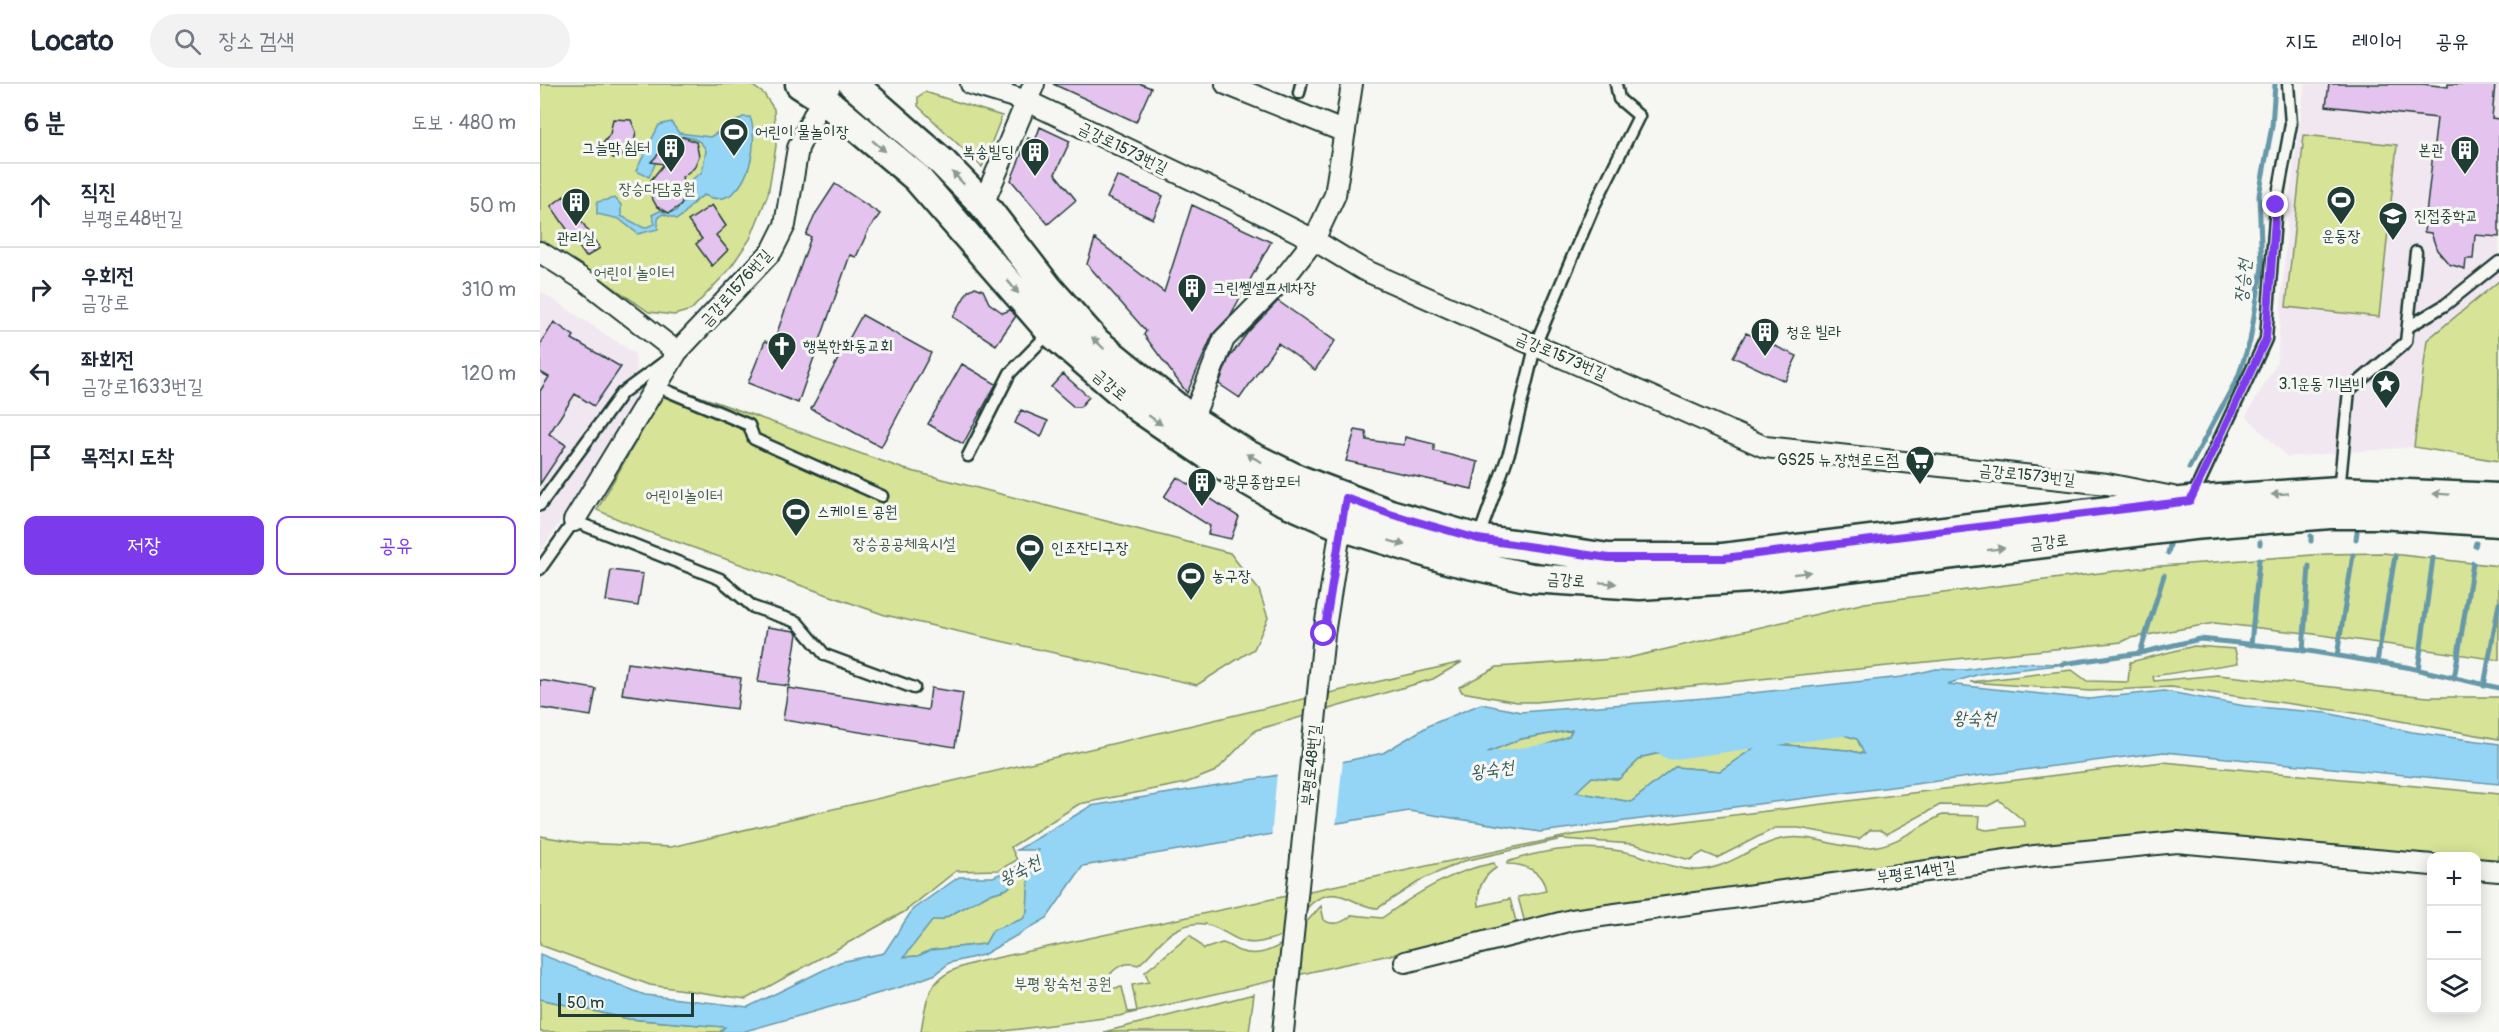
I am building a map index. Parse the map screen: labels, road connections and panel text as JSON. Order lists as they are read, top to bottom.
{
  "streets": {
    "main road": ["금강로"],
    "street": [
      "금강로1573번길",
      "금강로1576번길",
      "부평로48번길",
      "부평로14번길"
    ]
  },
  "crossings": [
    ["금강로1573번길", "금강로"],
    ["금강로1576번길", "금강로"],
    ["금강로", "부평로48번길"]
  ],
  "water": ["장승천", "왕숙천"],
  "parks": [
    "장승다담공원",
    "어린이 놀이터",
    "어린이놀이터",
    "장승공공체육시설",
    "부평 왕숙천 공원"
  ],
  "places": {
    "sports": [
      "어린이 물놀이장",
      "운동장",
      "스케이트 공원",
      "인조잔디구장",
      "농구장"
    ],
    "building": [
      "그늘막 쉼터",
      "본관",
      "복송빌딩",
      "관리실",
      "그린쎌셀프세차장",
      "청운 빌라",
      "광무종합모터"
    ],
    "school or university": ["진접중학교"],
    "church": ["행복한화동교회"],
    "place": ["3.1운동 기념비"],
    "supermarket": ["GS25 뉴 장현로드점"]
  },
  "scale_bar": "50 m",
  "page": {
    "header": "Locato",
    "search": "장소 검색",
    "nav": ["지도", "레이어", "공유"],
    "heading": ["6 분", "도보 · 480 m"],
    "list": [
      ["직진", "부평로48번길", "50 m"],
      ["우회전", "금강로", "310 m"],
      ["좌회전", "금강로1633번길", "120 m"],
      "목적지 도착"
    ],
    "buttons": ["저장", "공유"],
    "map_buttons": ["+", "−"],
    "scale": "50 m"
  }
}
